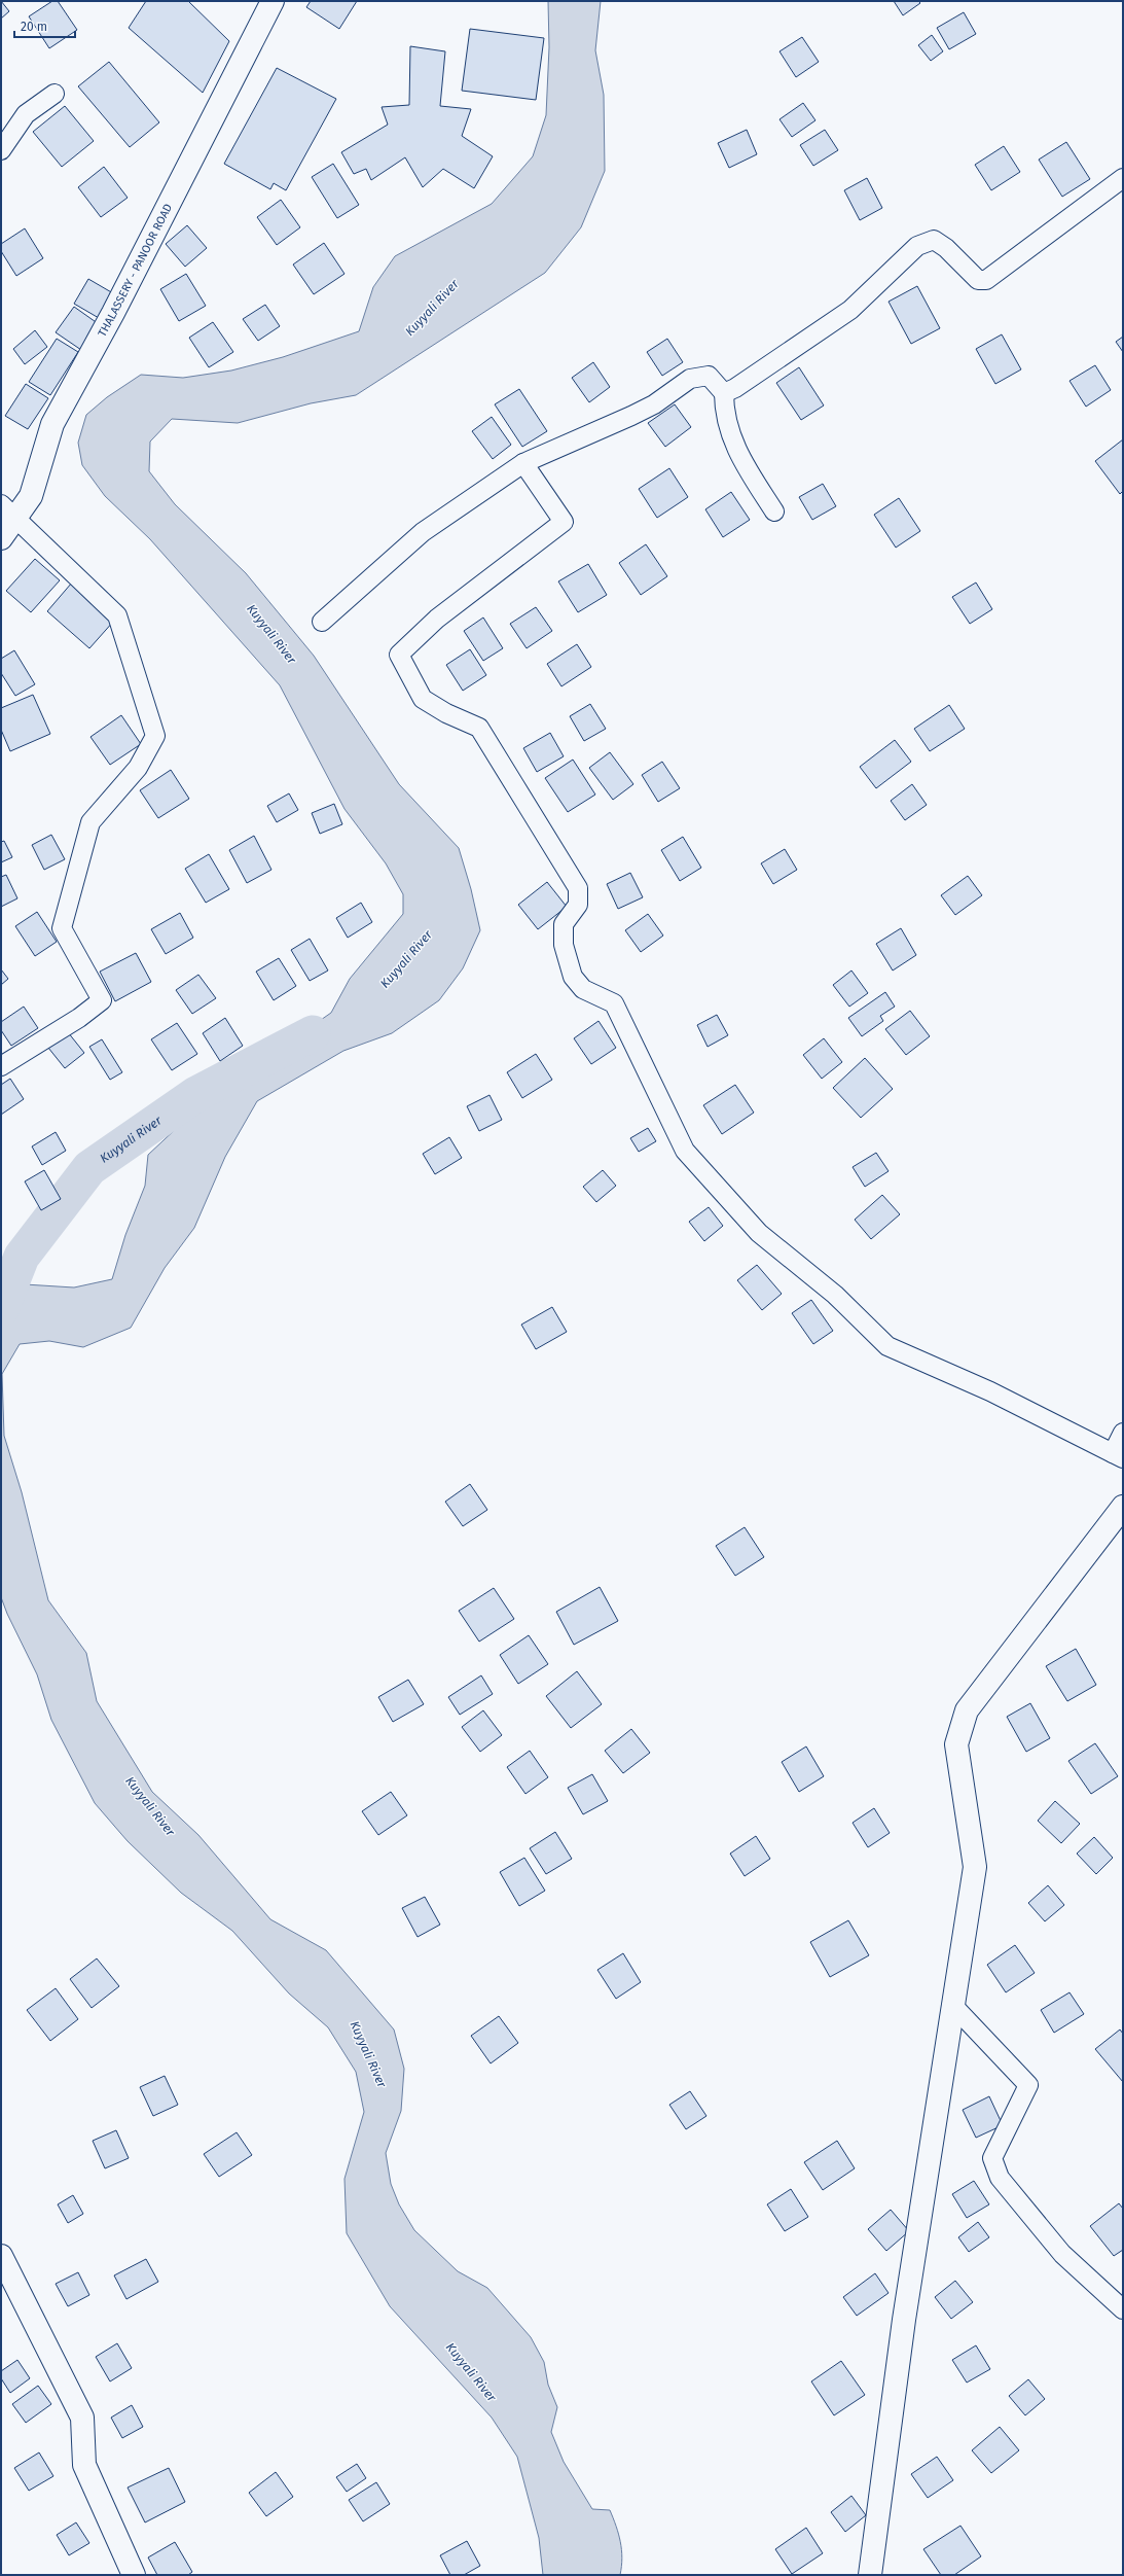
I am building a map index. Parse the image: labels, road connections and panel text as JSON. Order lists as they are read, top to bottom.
{
  "streets": {
    "street": ["THALASSERY - PANOOR ROAD"]
  },
  "water": ["Kuyyali River"],
  "scale_bar": "20 m"
}
